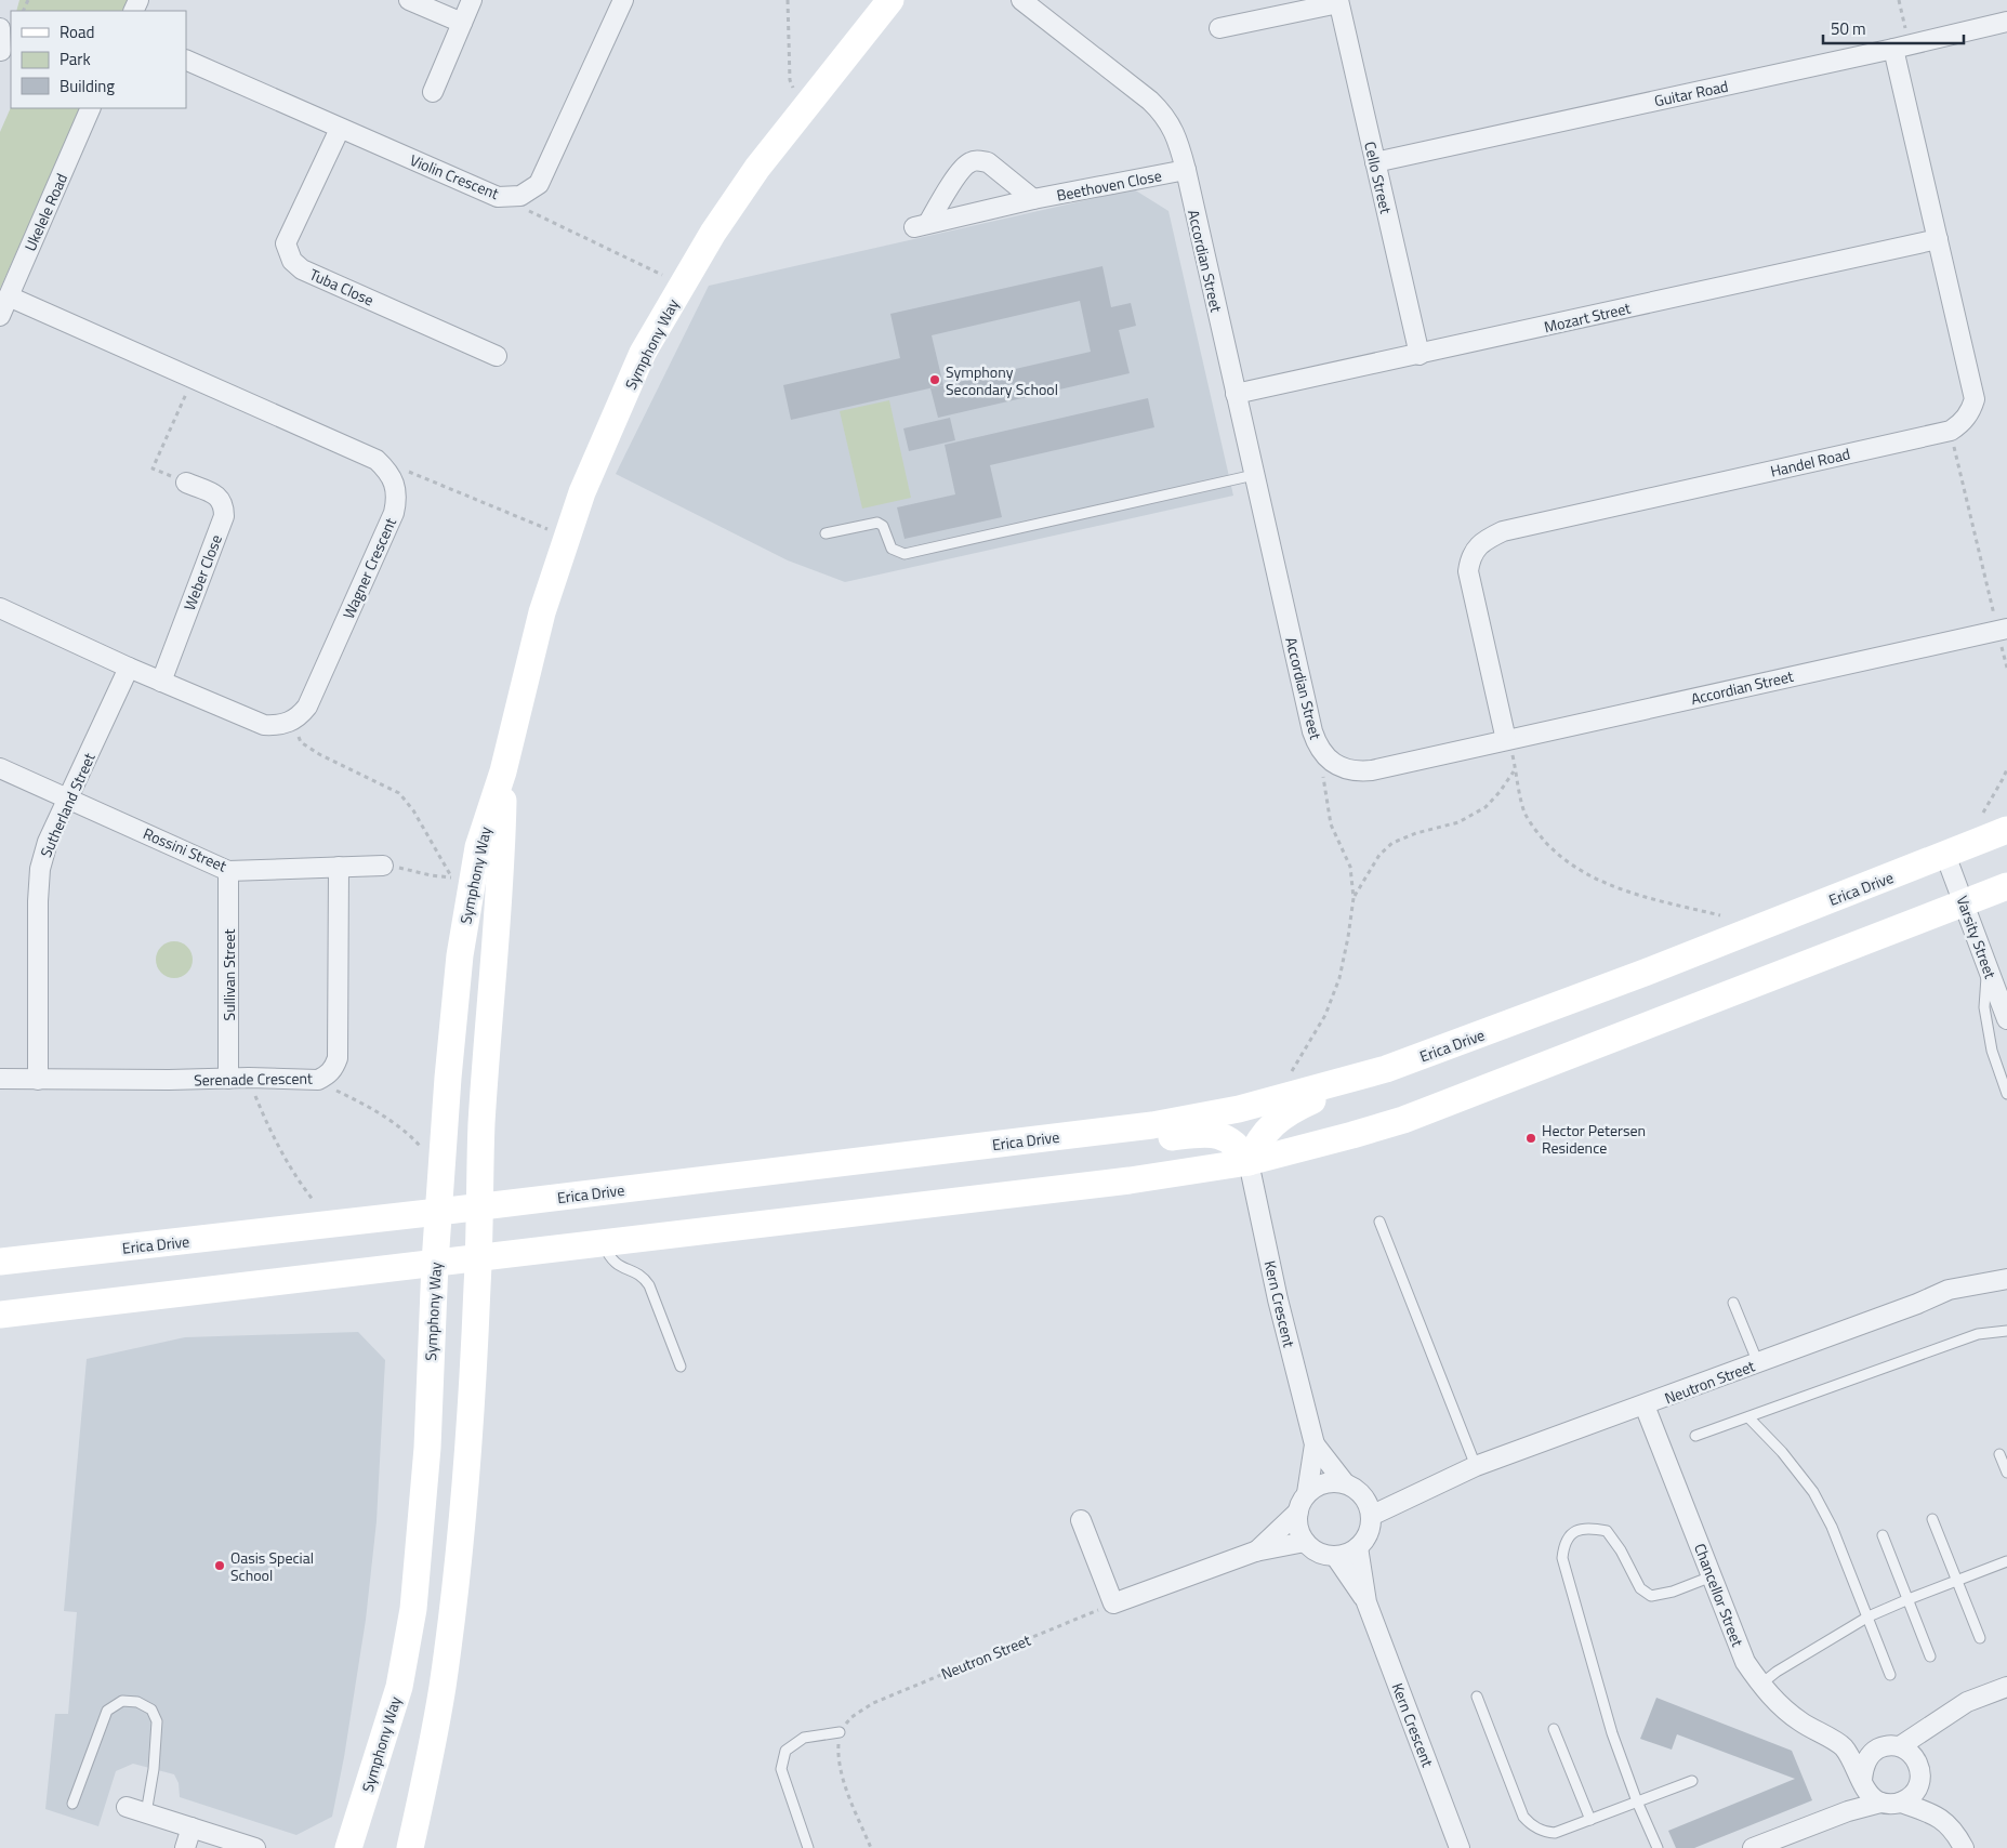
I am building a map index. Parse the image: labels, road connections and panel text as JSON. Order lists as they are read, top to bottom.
{
  "streets": {
    "main road": ["Symphony Way", "Erica Drive"],
    "street": [
      "Guitar Road",
      "Violin Crescent",
      "Cello Street",
      "Beethoven Close",
      "Ukelele Road",
      "Accordian Street",
      "Tuba Close",
      "Mozart Street",
      "Handel Road",
      "Wagner Crescent",
      "Weber Close",
      "Sutherland Street",
      "Rossini Street",
      "Varsity Street",
      "Sullivan Street",
      "Serenade Crescent",
      "Kern Crescent",
      "Neutron Street",
      "Chancellor Street"
    ]
  },
  "crossings": [
    ["Guitar Road", "Cello Street"],
    ["Guitar Road", "Handel Road"],
    ["Violin Crescent", "Tuba Close"],
    ["Cello Street", "Mozart Street"],
    ["Beethoven Close", "Accordian Street"],
    ["Ukelele Road", "Wagner Crescent"],
    ["Accordian Street", "Mozart Street"],
    ["Accordian Street", "Handel Road"],
    ["Mozart Street", "Handel Road"],
    ["Symphony Way", "Erica Drive"],
    ["Sutherland Street", "Rossini Street"],
    ["Sutherland Street", "Serenade Crescent"],
    ["Rossini Street", "Sullivan Street"],
    ["Rossini Street", "Serenade Crescent"],
    ["Erica Drive", "Varsity Street"],
    ["Sullivan Street", "Serenade Crescent"],
    ["Kern Crescent", "Neutron Street"],
    ["Neutron Street", "Chancellor Street"]
  ],
  "places": ["Symphony Secondary School", "Hector Petersen Residence", "Oasis Special School"],
  "legend": ["Road", "Park", "Building"],
  "scale_bar": "50 m"
}
